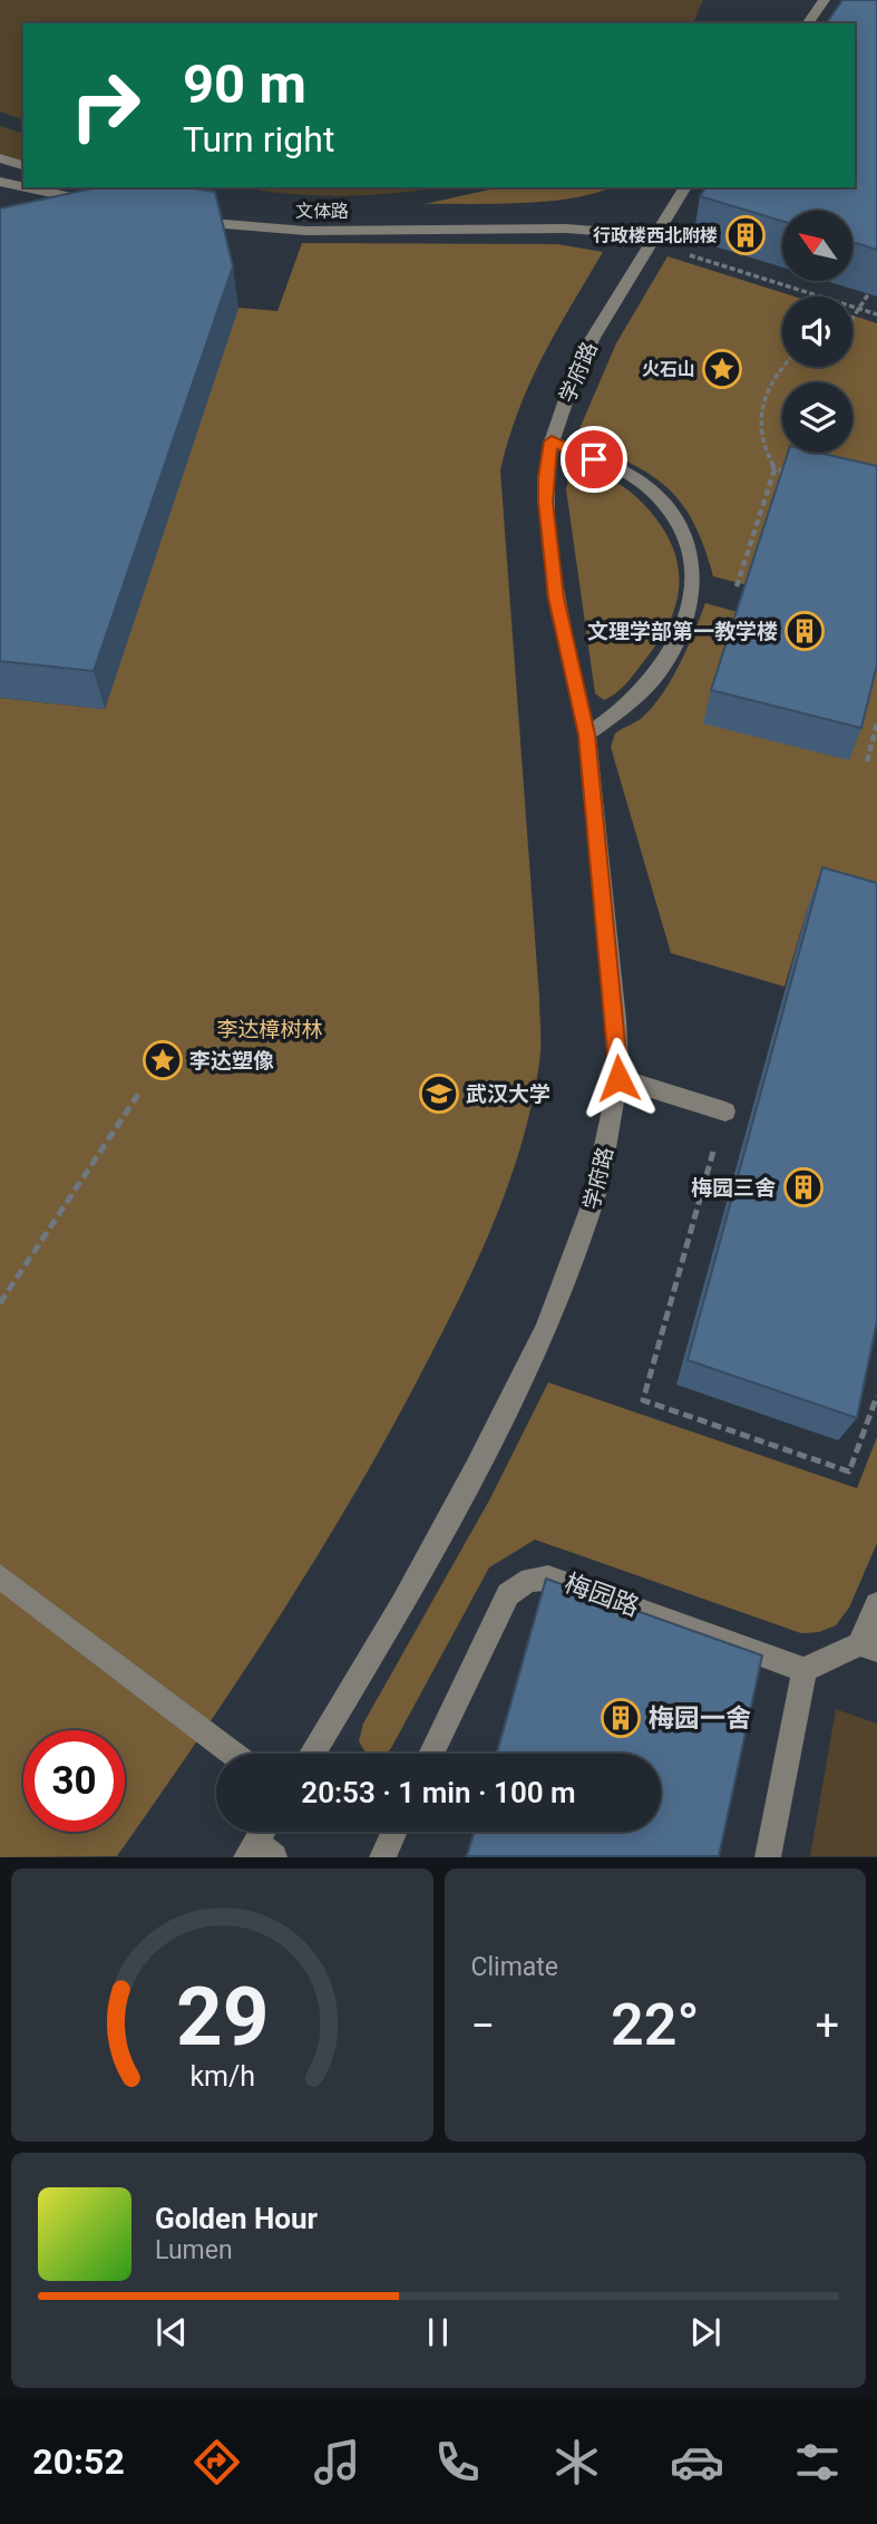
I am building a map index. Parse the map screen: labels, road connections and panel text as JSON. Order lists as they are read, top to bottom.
{
  "streets": {
    "street": ["文体路", "学府路", "梅园路"]
  },
  "crossings": [
    ["文体路", "学府路"]
  ],
  "parks": ["李达樟树林"],
  "places": {
    "building": [
      "行政楼西北附楼",
      "文理学部第一教学楼",
      "梅园三舍",
      "梅园一舍"
    ],
    "place": ["火石山", "李达塑像"],
    "school or university": ["武汉大学"]
  },
  "north": "top left",
  "page": {
    "turn": ["90 m", "Turn right"],
    "limit": "30",
    "trip": "20:53 · 1 min · 100 m",
    "tile": "Climate",
    "heat": ["−", "22°", "+"],
    "song": ["Golden Hour", "Lumen"],
    "tabs": "20:52",
    "gauge": ["29", "km/h"]
  }
}
